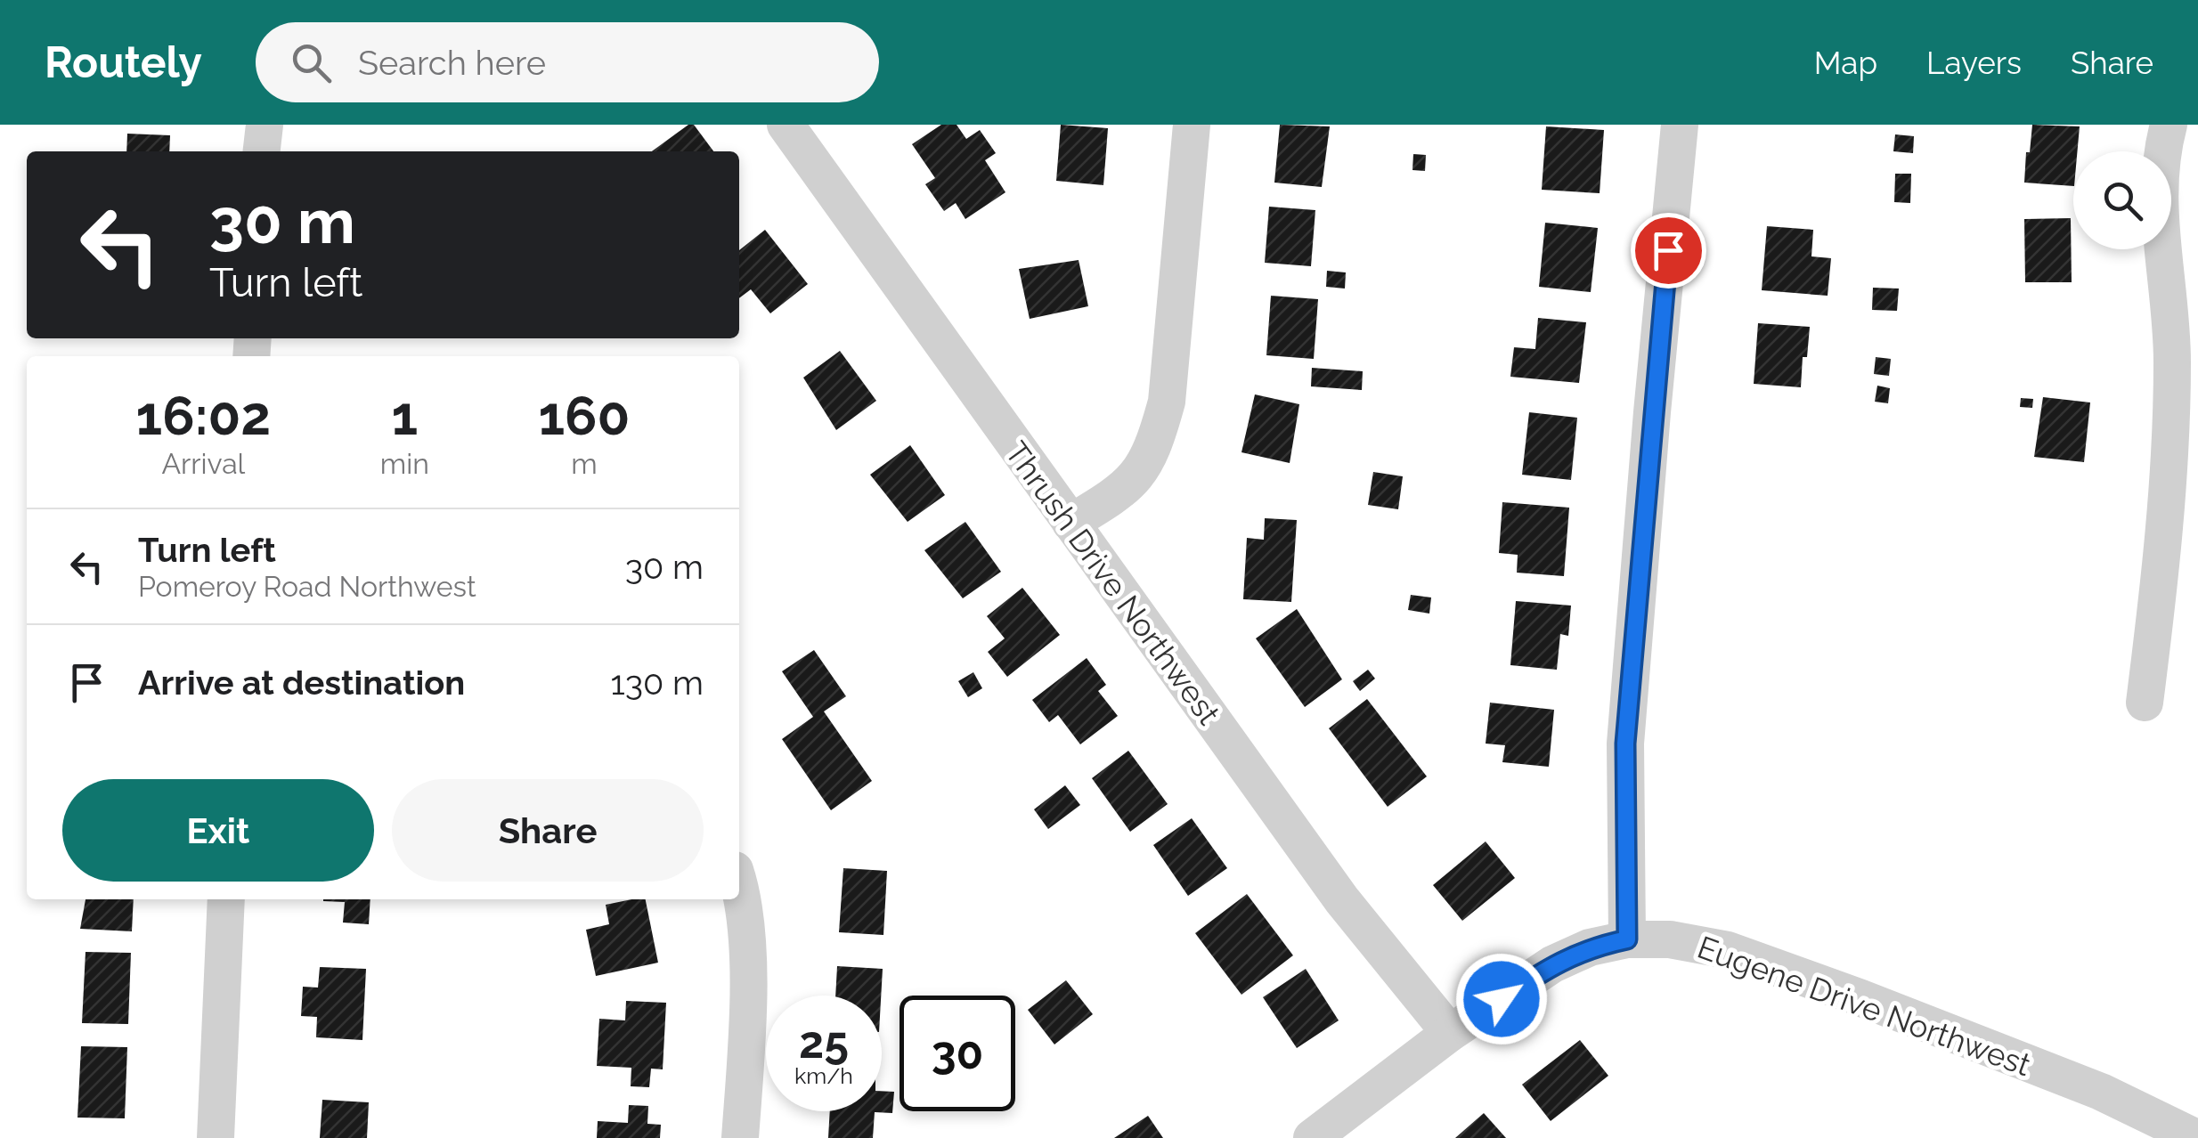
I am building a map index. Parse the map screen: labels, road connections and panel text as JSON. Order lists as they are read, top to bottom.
{
  "streets": {
    "street": ["Thrush Drive Northwest", "Eugene Drive Northwest"]
  },
  "crossings": [
    ["Thrush Drive Northwest", "Eugene Drive Northwest"]
  ],
  "page": {
    "header": "Routely",
    "search": "Search here",
    "nav": ["Map", "Layers", "Share"],
    "turn": ["30 m", "Turn left"],
    "eta": [
      "16:02",
      "Arrival",
      "1",
      "min",
      "160",
      "m"
    ],
    "list": [
      {
        "name": "Turn left",
        "note": "Pomeroy Road Northwest",
        "value": "30 m"
      },
      {
        "name": "Arrive at destination",
        "value": "130 m"
      }
    ],
    "buttons": ["Exit", "Share"],
    "speed": "25 km/h",
    "limit": "30"
  }
}
